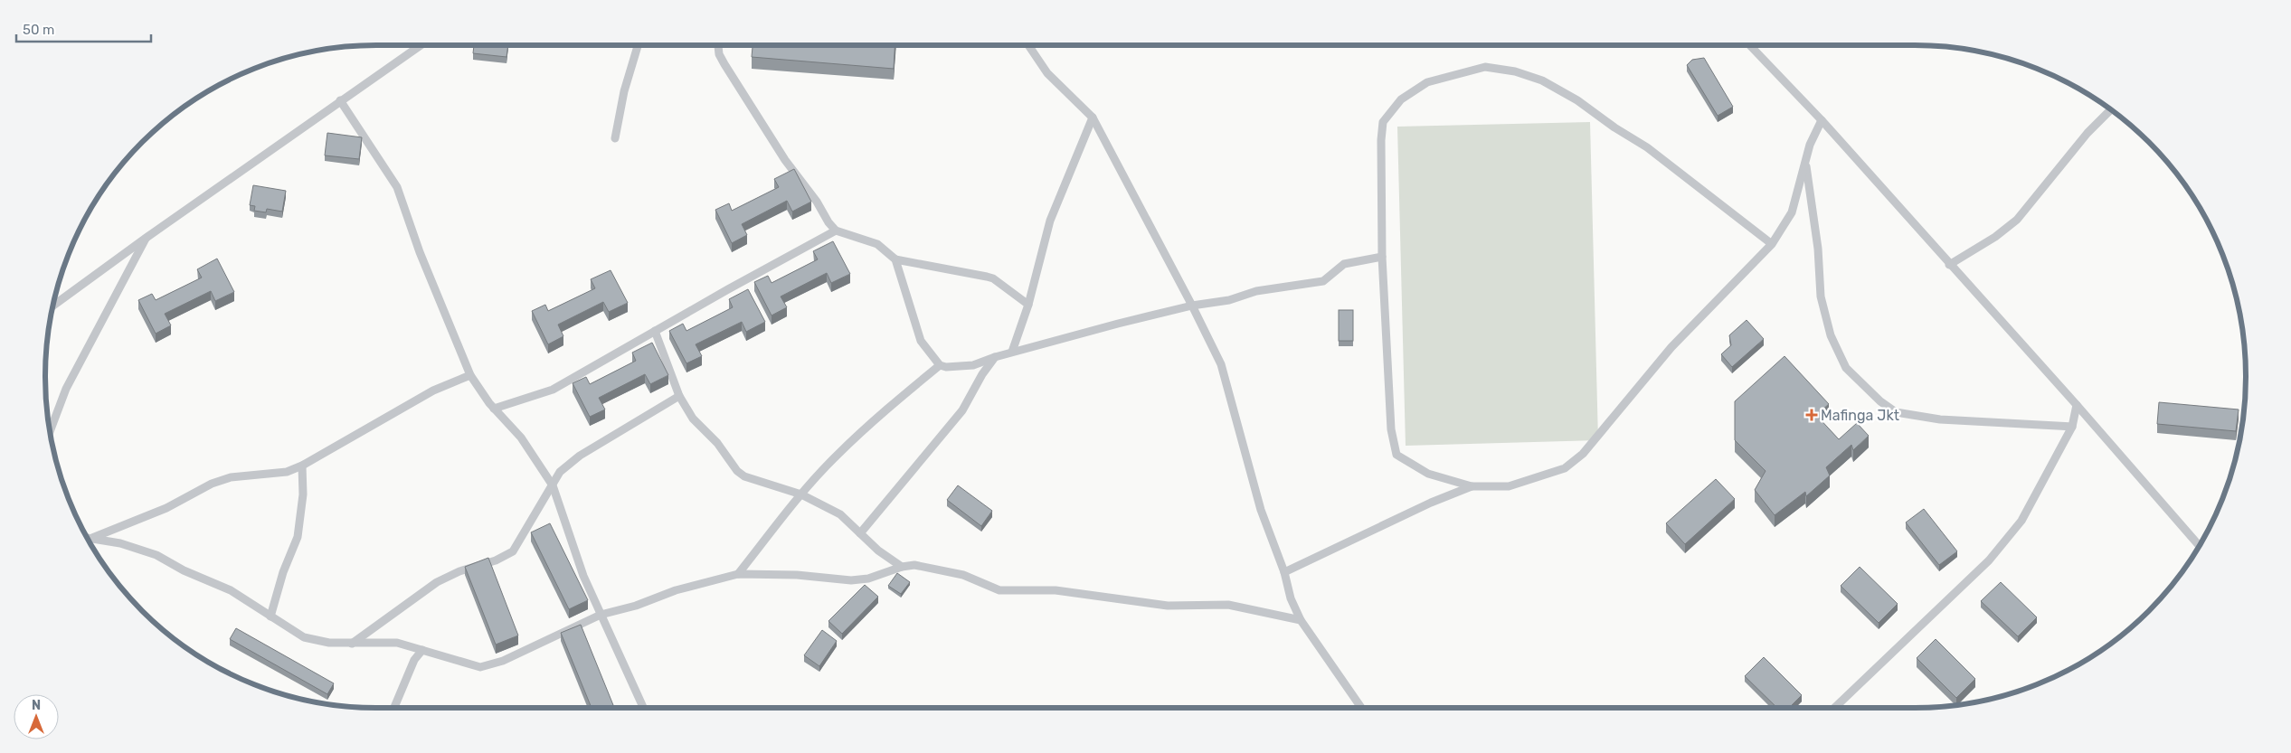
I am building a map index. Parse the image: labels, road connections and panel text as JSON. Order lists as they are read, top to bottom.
{
  "places": {
    "health": ["Mafinga Jkt"]
  },
  "scale_bar": "50 m",
  "north": "top"
}
